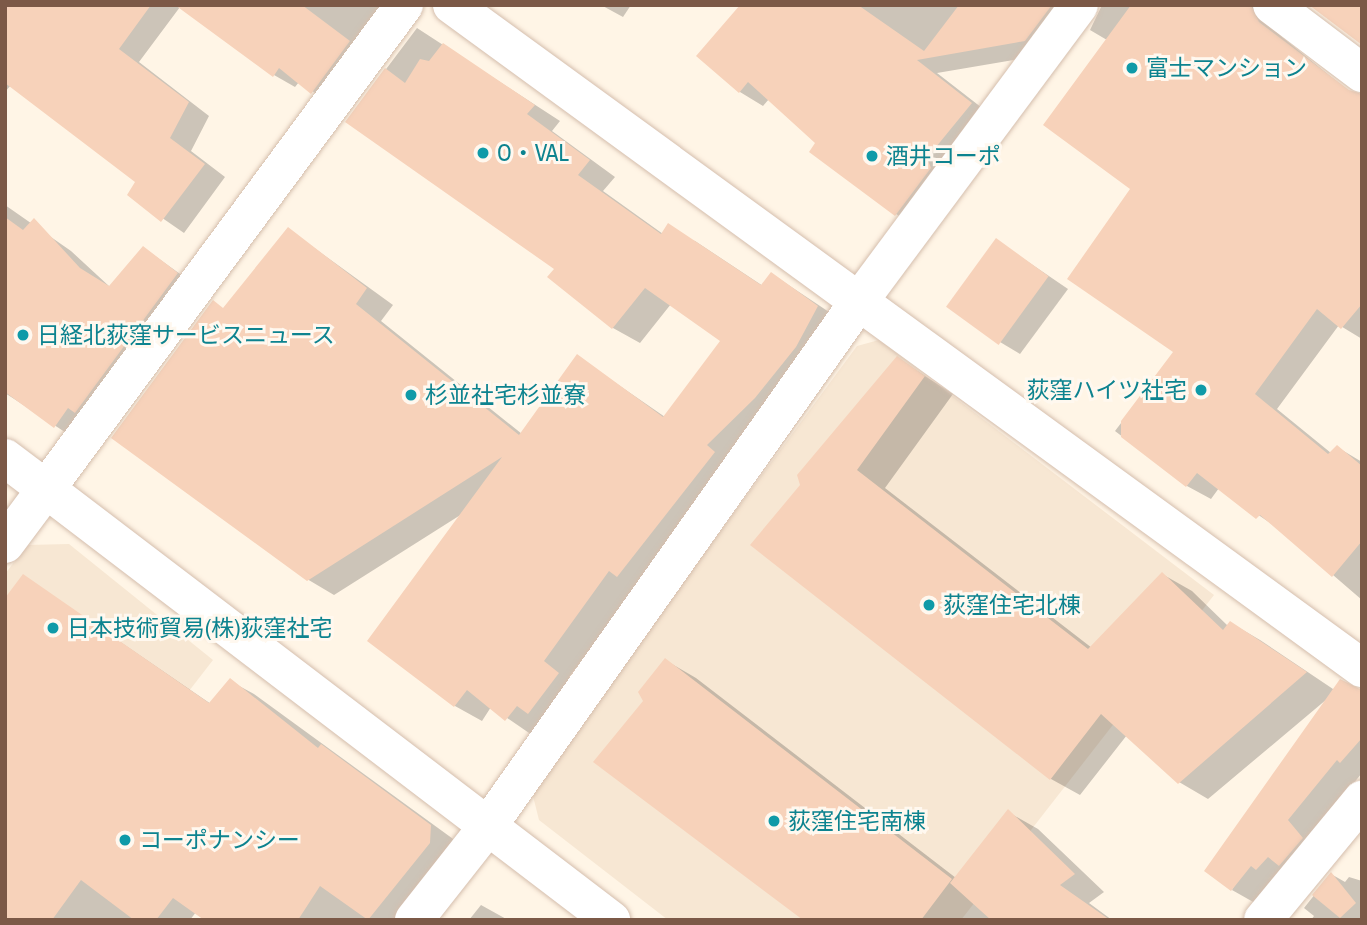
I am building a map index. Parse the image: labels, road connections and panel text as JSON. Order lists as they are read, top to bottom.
{
  "places": [
    "富士マンション",
    "O・VAL",
    "酒井コーポ",
    "日経北荻窪サービスニュース",
    "荻窪ハイツ社宅",
    "杉並社宅杉並寮",
    "荻窪住宅北棟",
    "日本技術貿易(株)荻窪社宅",
    "荻窪住宅南棟",
    "コーポナンシー"
  ]
}
